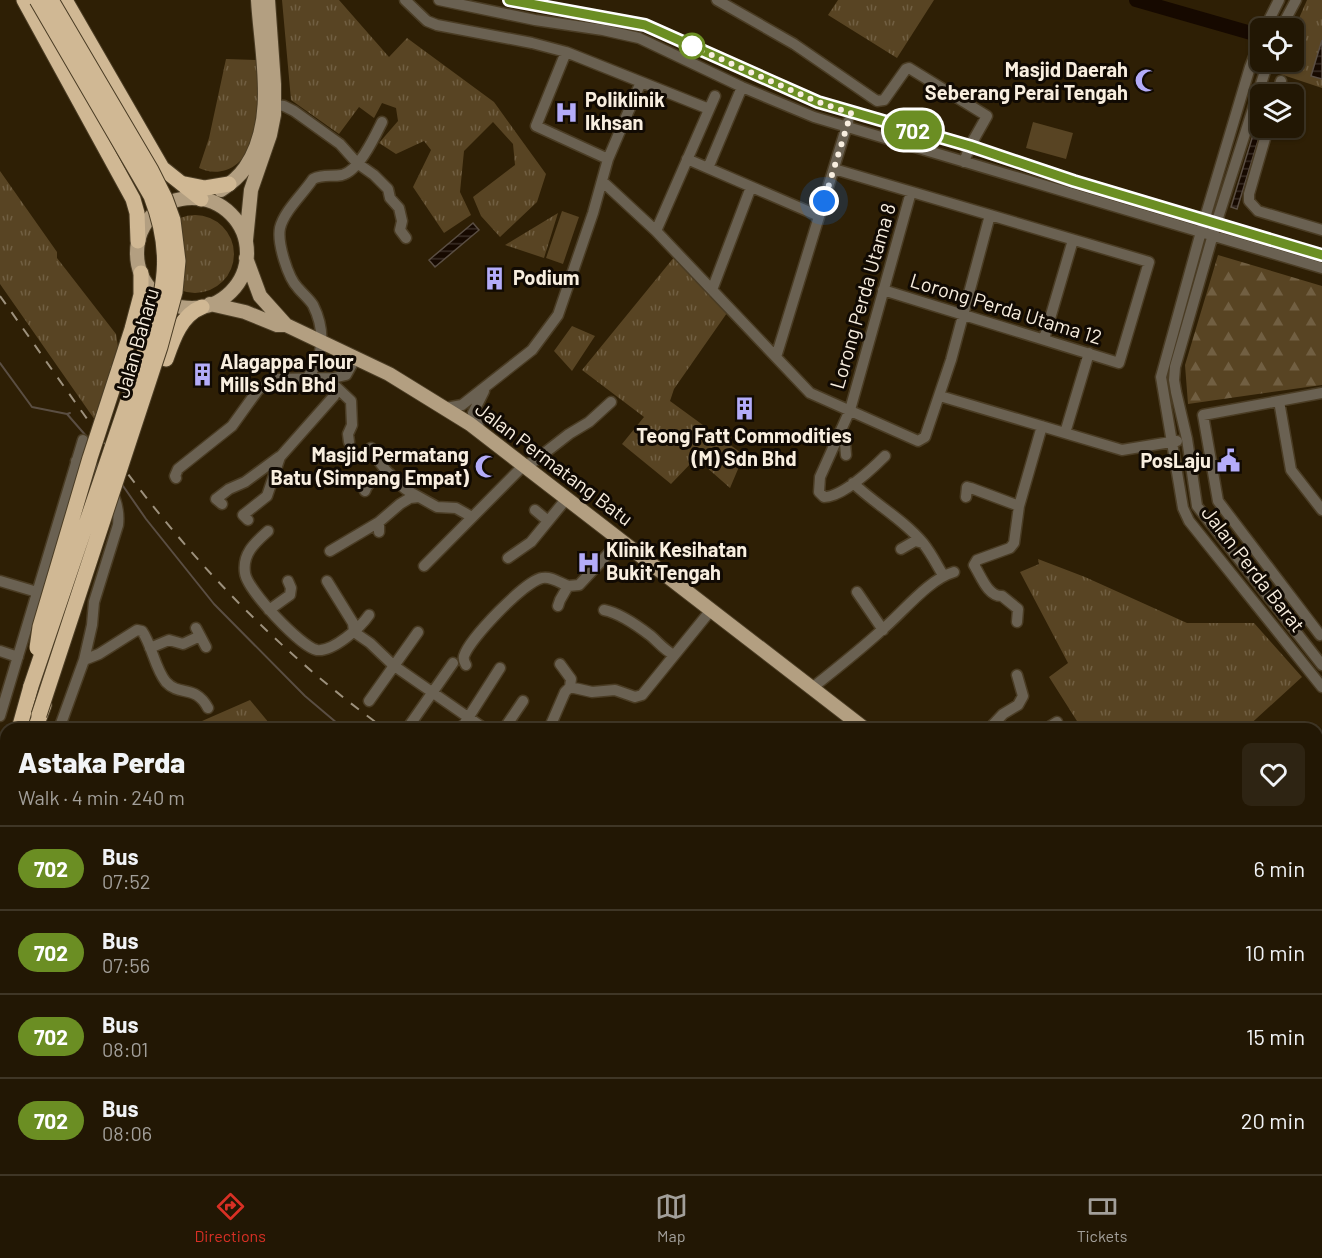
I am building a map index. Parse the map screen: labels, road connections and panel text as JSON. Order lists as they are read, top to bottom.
{
  "streets": {
    "highway": ["Jalan Baharu"],
    "main road": ["Jalan Permatang Batu"],
    "street": ["Lorong Perda Utama 8", "Lorong Perda Utama 12", "Jalan Perda Barat"]
  },
  "crossings": [
    ["Lorong Perda Utama 8", "Lorong Perda Utama 12"]
  ],
  "places": {
    "mosque": ["Masjid Daerah Seberang Perai Tengah", "Masjid Permatang Batu (Simpang Empat)"],
    "hospital": ["Poliklinik Ikhsan", "Klinik Kesihatan Bukit Tengah"],
    "building": ["Podium", "Alagappa Flour Mills Sdn Bhd", "Teong Fatt Commodities (M) Sdn Bhd"],
    "public building": ["PosLaju"]
  },
  "lines": ["bus line 702"],
  "page": {
    "on_map": "702",
    "heading": ["Astaka Perda", "Walk · 4 min · 240 m"],
    "list": [
      {
        "mark": "702",
        "name": "Bus",
        "note": "07:52",
        "value": "6 min"
      },
      {
        "mark": "702",
        "name": "Bus",
        "note": "07:56",
        "value": "10 min"
      },
      {
        "mark": "702",
        "name": "Bus",
        "note": "08:01",
        "value": "15 min"
      },
      {
        "mark": "702",
        "name": "Bus",
        "note": "08:06",
        "value": "20 min"
      }
    ],
    "tabs": ["Directions", "Map", "Tickets"]
  }
}
